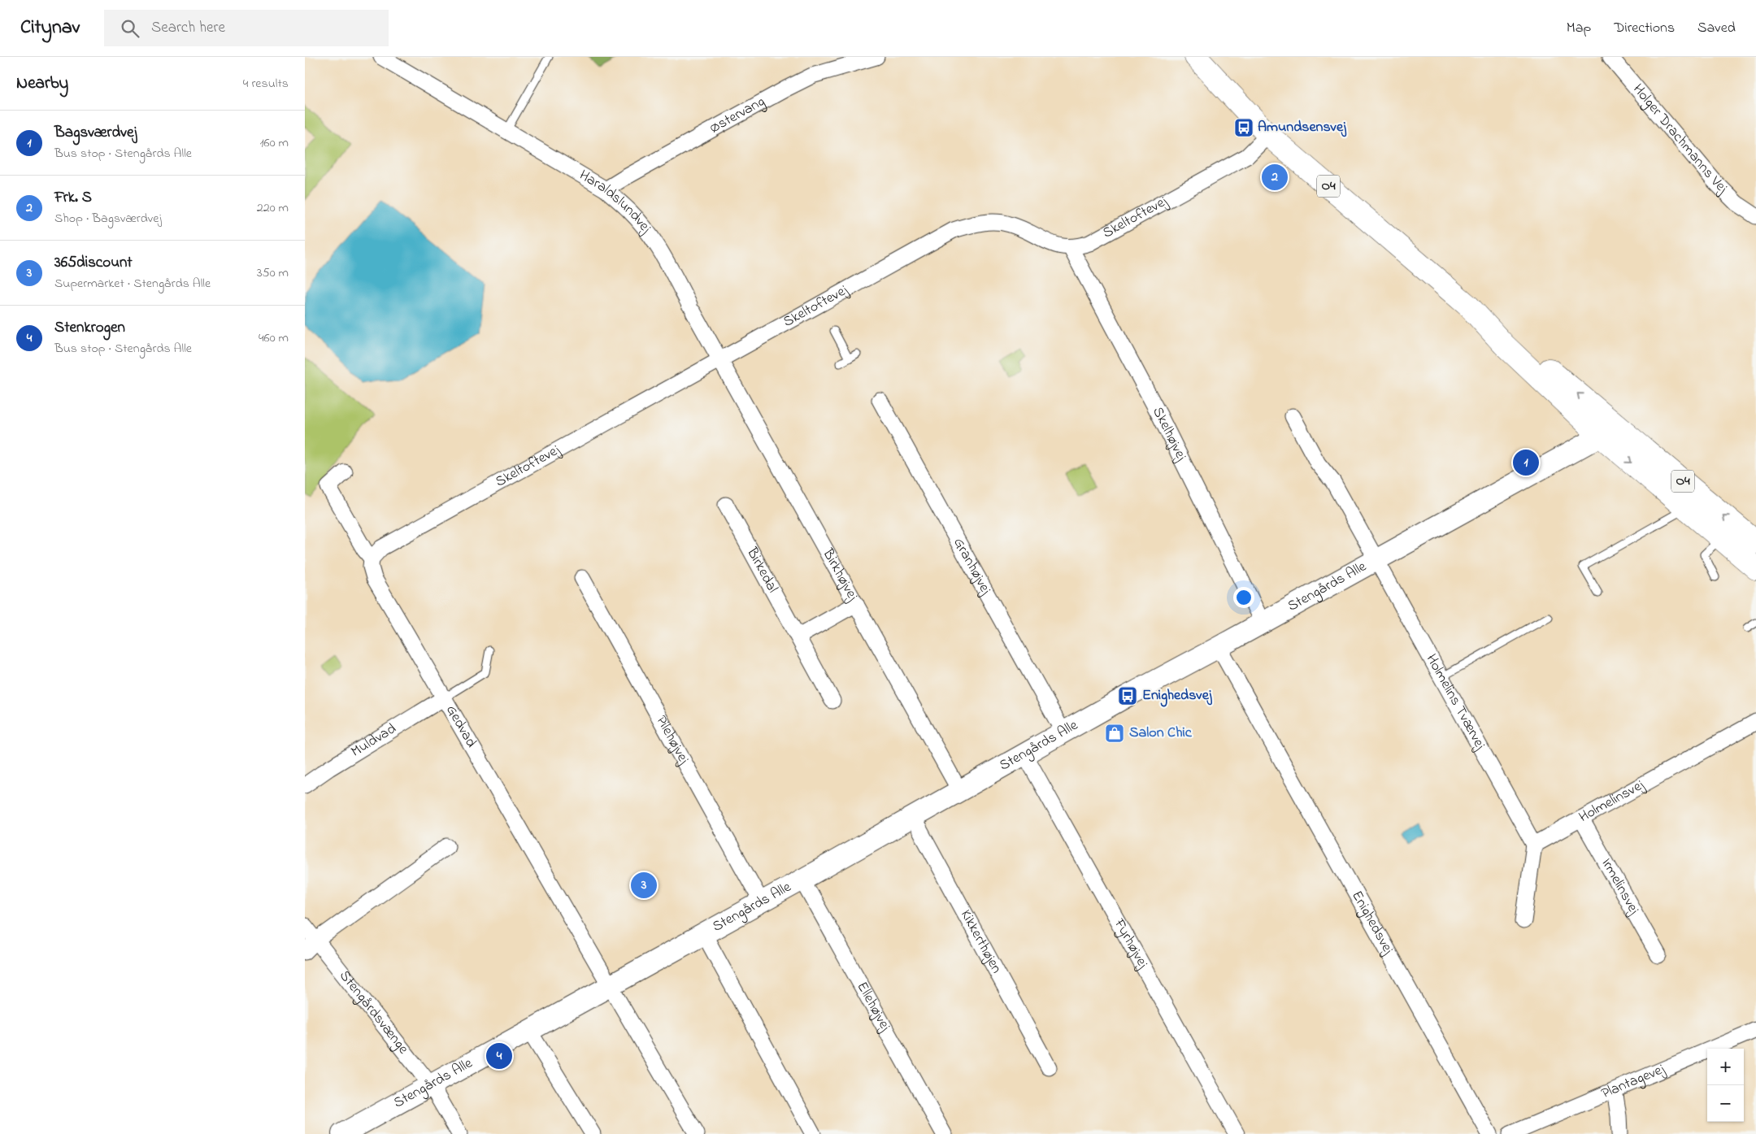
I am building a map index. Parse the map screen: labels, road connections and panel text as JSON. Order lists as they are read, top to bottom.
{
  "streets": {
    "main road": ["O4"],
    "street": [
      "Østervang",
      "Holger Drachmanns Vej",
      "Haraldslundvej",
      "Skeltoftevej",
      "Skelhøjvej",
      "Granhøjvej",
      "Birkedal",
      "Birkhøjvej",
      "Stengårds Alle",
      "Holmelins Tværvej",
      "Gedvad",
      "Pilehøjvej",
      "Muldvad",
      "Holmelinsvej",
      "Irmelinsvej",
      "Enighedsvej",
      "Kikkerthøjen",
      "Fyrhøjvej",
      "Ellehøjvej",
      "Stengårdsvænge",
      "Plantagevej"
    ]
  },
  "crossings": [
    ["Østervang", "Haraldslundvej"],
    ["O4", "Skeltoftevej"],
    ["O4", "Stengårds Alle"],
    ["Haraldslundvej", "Skeltoftevej"],
    ["Haraldslundvej", "Birkhøjvej"],
    ["Skeltoftevej", "Skelhøjvej"],
    ["Skeltoftevej", "Birkhøjvej"],
    ["Skeltoftevej", "Gedvad"],
    ["Skelhøjvej", "Stengårds Alle"],
    ["Granhøjvej", "Stengårds Alle"],
    ["Birkhøjvej", "Stengårds Alle"],
    ["Stengårds Alle", "Holmelins Tværvej"],
    ["Stengårds Alle", "Gedvad"],
    ["Stengårds Alle", "Pilehøjvej"],
    ["Stengårds Alle", "Enighedsvej"],
    ["Stengårds Alle", "Kikkerthøjen"],
    ["Stengårds Alle", "Fyrhøjvej"],
    ["Stengårds Alle", "Ellehøjvej"],
    ["Stengårds Alle", "Stengårdsvænge"],
    ["Holmelins Tværvej", "Holmelinsvej"],
    ["Gedvad", "Muldvad"],
    ["Holmelinsvej", "Irmelinsvej"]
  ],
  "places": {
    "bus stop": ["Amundsensvej", "Enighedsvej"],
    "shop": ["Salon Chic"]
  },
  "page": {
    "header": "Citynav",
    "search": "Search here",
    "nav": ["Map", "Directions", "Saved"],
    "heading": ["Nearby", "4 results"],
    "list": [
      {
        "mark": "1",
        "name": "Bagsværdvej",
        "note": "Bus stop · Stengårds Alle",
        "value": "160 m"
      },
      {
        "mark": "2",
        "name": "Frk. S",
        "note": "Shop · Bagsværdvej",
        "value": "220 m"
      },
      {
        "mark": "3",
        "name": "365discount",
        "note": "Supermarket · Stengårds Alle",
        "value": "350 m"
      },
      {
        "mark": "4",
        "name": "Stenkrogen",
        "note": "Bus stop · Stengårds Alle",
        "value": "460 m"
      }
    ],
    "pins": [
      "2",
      "1",
      "3",
      "4"
    ],
    "map_buttons": ["+", "−"]
  }
}
